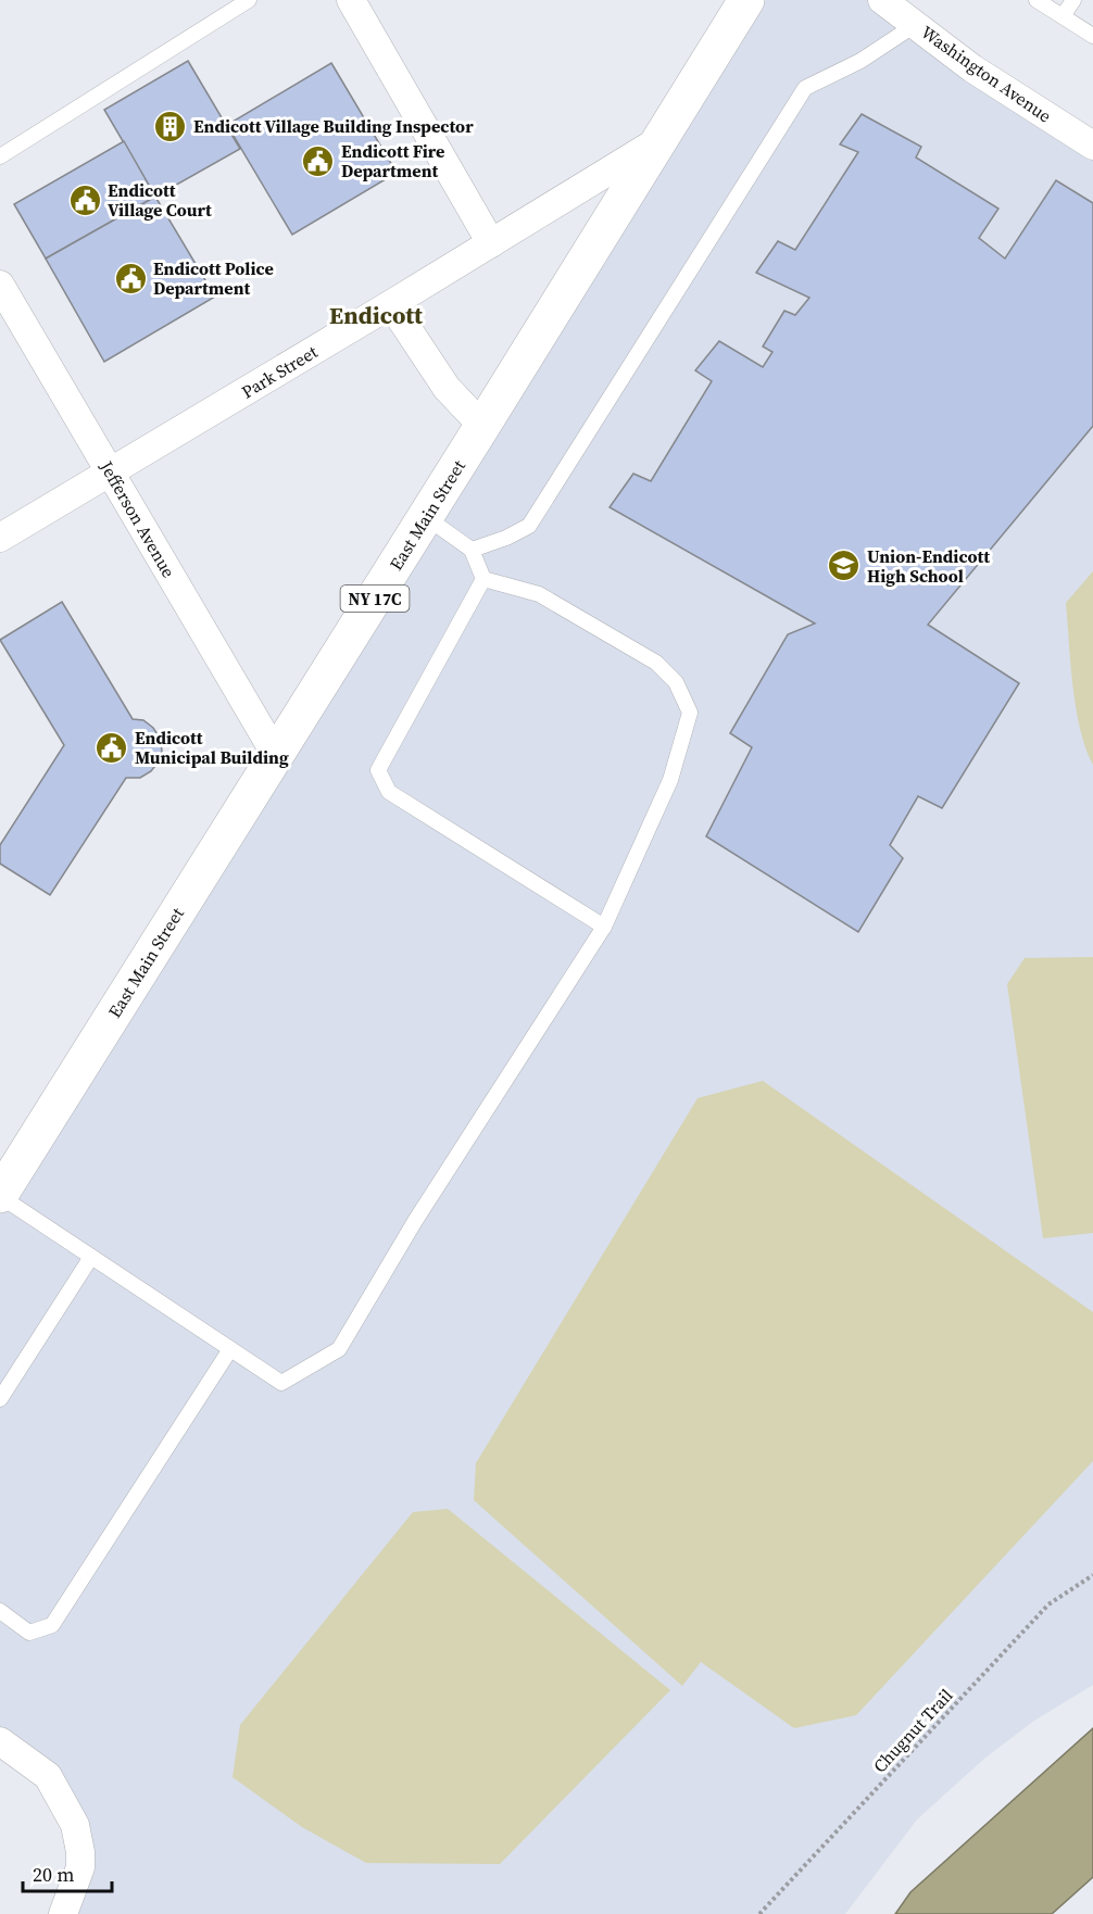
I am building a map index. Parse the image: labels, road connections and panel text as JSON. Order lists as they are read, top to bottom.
{
  "streets": {
    "main road": ["East Main Street", "NY 17C"],
    "street": ["Washington Avenue", "Park Street", "Jefferson Avenue"],
    "path": ["Chugnut Trail"]
  },
  "crossings": [
    ["Park Street", "East Main Street"],
    ["Park Street", "Jefferson Avenue"],
    ["East Main Street", "Jefferson Avenue"]
  ],
  "districts": ["Endicott"],
  "places": {
    "building": ["Endicott Village Building Inspector"],
    "public building": [
      "Endicott Fire Department",
      "Endicott Village Court",
      "Endicott Police Department",
      "Endicott Municipal Building"
    ],
    "school or university": ["Union-Endicott High School"]
  },
  "scale_bar": "20 m"
}
